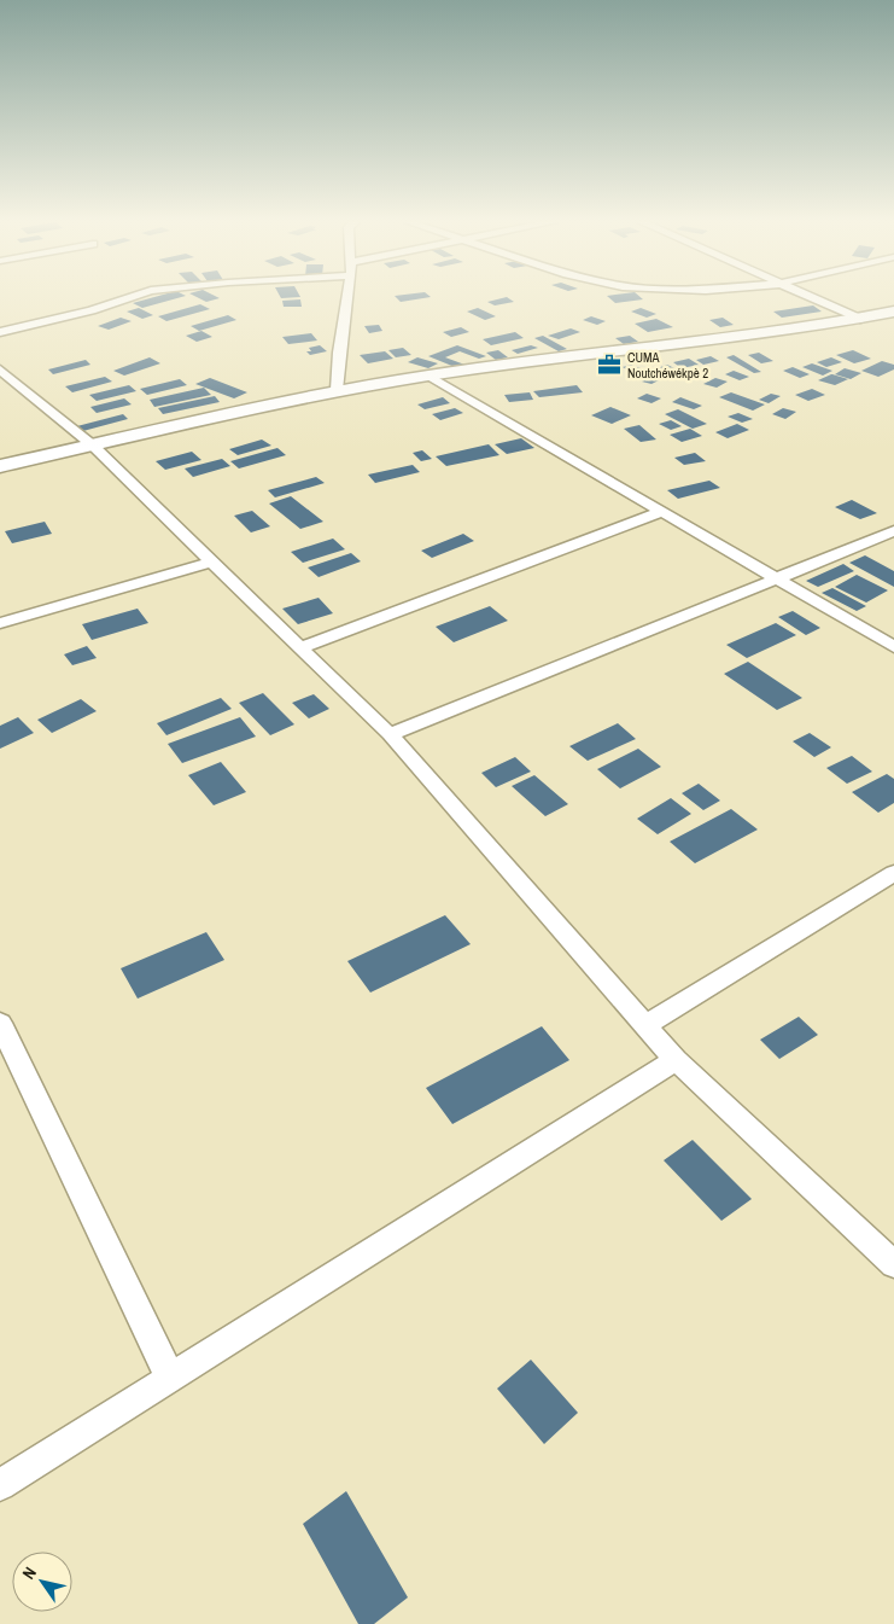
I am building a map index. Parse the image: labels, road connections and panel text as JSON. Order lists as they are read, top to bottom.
{
  "places": {
    "office": ["CUMA Noutchéwékpè 2"]
  },
  "north": "top left"
}
